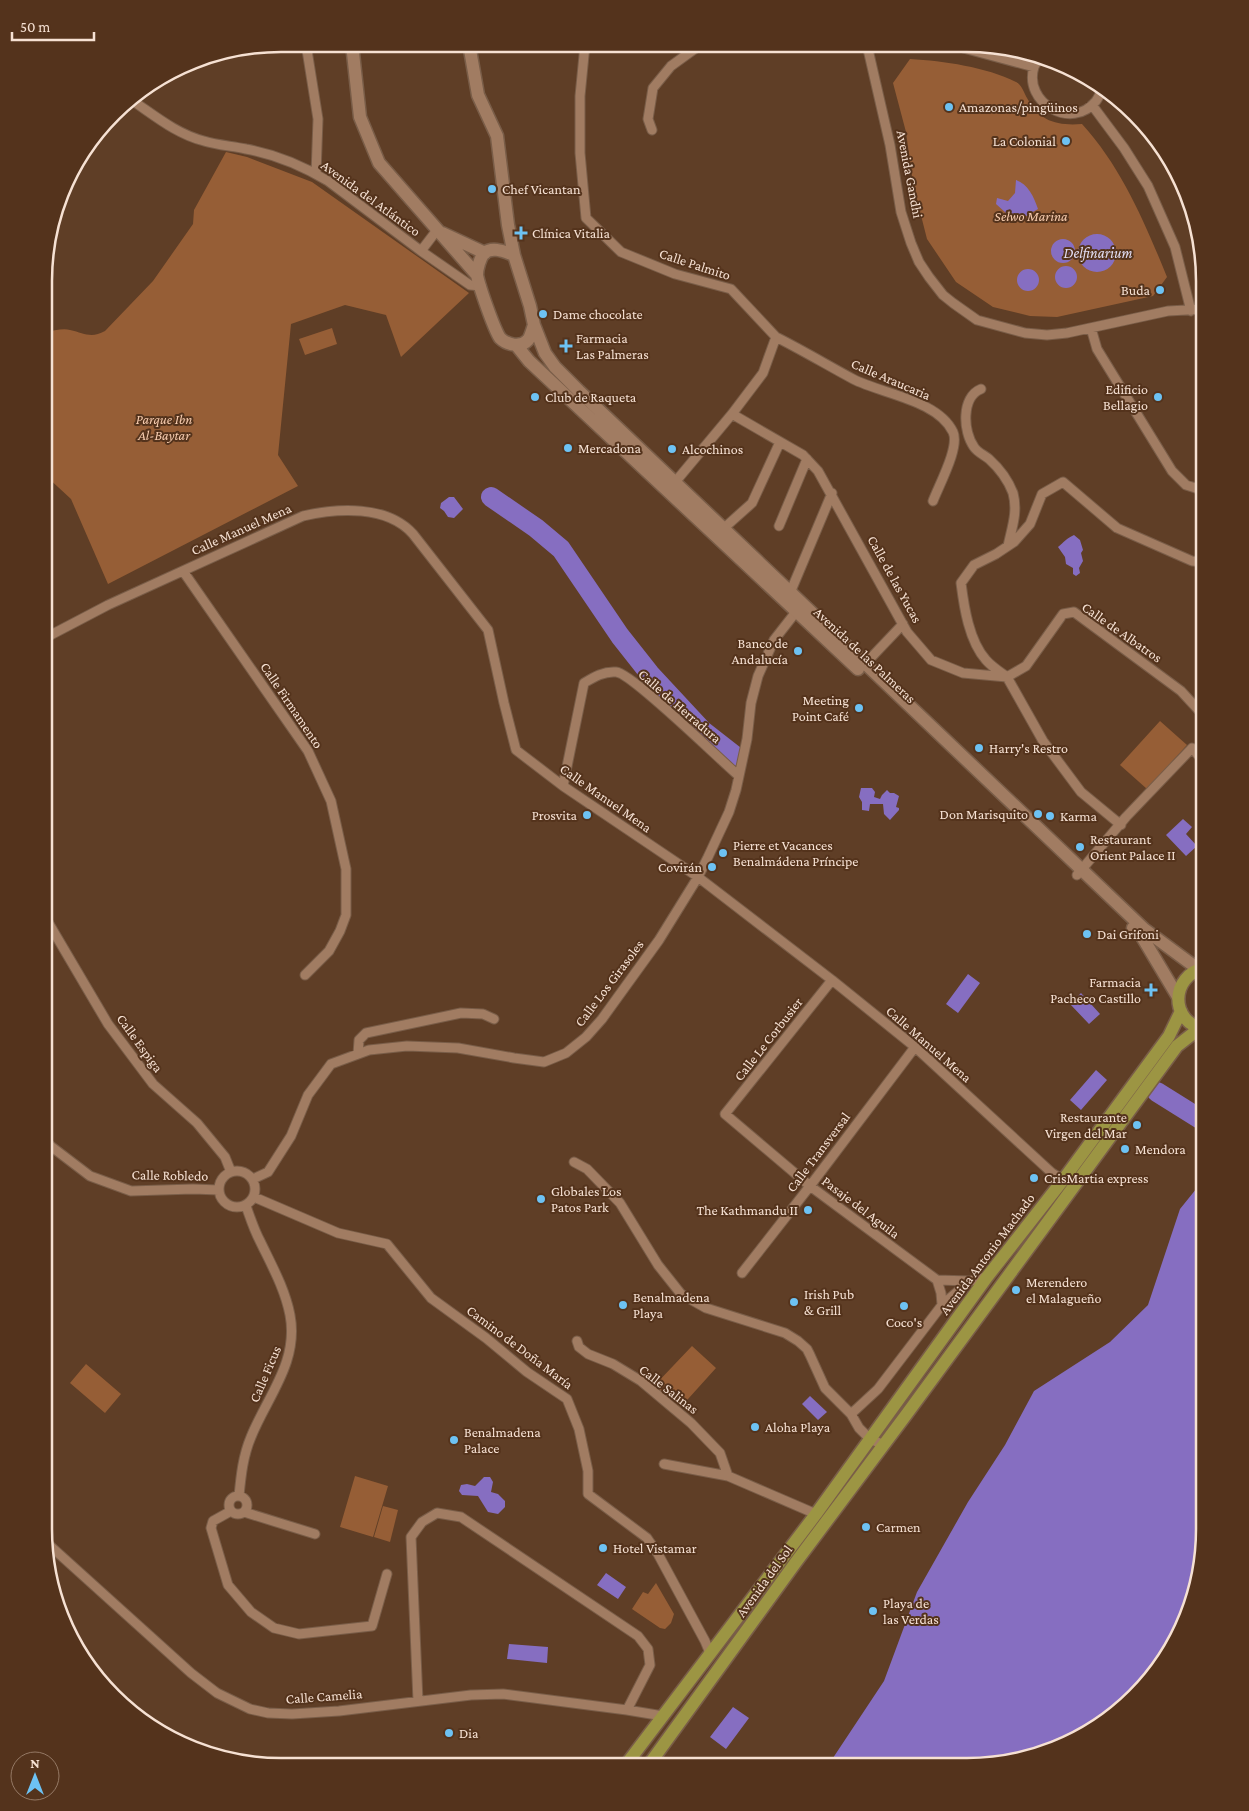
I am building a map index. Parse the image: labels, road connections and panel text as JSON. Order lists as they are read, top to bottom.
{
  "streets": {
    "main road": ["Avenida Antonio Machado", "Avenida del Sol"],
    "street": [
      "Avenida Gandhi",
      "Avenida del Atlántico",
      "Calle Palmito",
      "Calle Araucaria",
      "Calle Manuel Mena",
      "Calle de las Yucas",
      "Calle de Albatros",
      "Avenida de las Palmeras",
      "Calle Firmamento",
      "Calle de Herradura",
      "Calle Los Girasoles",
      "Calle Le Corbusier",
      "Calle Espiga",
      "Calle Transversal",
      "Calle Robledo",
      "Pasaje del Aguila",
      "Camino de Doña María",
      "Calle Ficus",
      "Calle Salinas",
      "Calle Camelia"
    ]
  },
  "crossings": [
    ["Avenida del Atlántico", "Avenida de las Palmeras"],
    ["Calle Palmito", "Calle Araucaria"],
    ["Calle Manuel Mena", "Calle Firmamento"],
    ["Calle Manuel Mena", "Calle de Herradura"],
    ["Calle Manuel Mena", "Calle Los Girasoles"],
    ["Calle Manuel Mena", "Calle Le Corbusier"],
    ["Calle Manuel Mena", "Calle Transversal"],
    ["Calle Manuel Mena", "Avenida Antonio Machado"],
    ["Calle de las Yucas", "Calle de Albatros"],
    ["Avenida de las Palmeras", "Calle Los Girasoles"],
    ["Calle de Herradura", "Calle Los Girasoles"],
    ["Calle Los Girasoles", "Calle Espiga"],
    ["Calle Los Girasoles", "Calle Robledo"],
    ["Calle Los Girasoles", "Camino de Doña María"],
    ["Calle Los Girasoles", "Calle Ficus"],
    ["Calle Le Corbusier", "Pasaje del Aguila"],
    ["Calle Espiga", "Calle Robledo"],
    ["Calle Espiga", "Camino de Doña María"],
    ["Calle Espiga", "Calle Ficus"],
    ["Calle Transversal", "Pasaje del Aguila"],
    ["Calle Robledo", "Camino de Doña María"],
    ["Calle Robledo", "Calle Ficus"],
    ["Avenida Antonio Machado", "Avenida del Sol"],
    ["Camino de Doña María", "Calle Ficus"],
    ["Camino de Doña María", "Avenida del Sol"],
    ["Avenida del Sol", "Calle Camelia"]
  ],
  "water": ["Delfinarium"],
  "parks": ["Selwo Marina", "Parque Ibn Al-Baytar"],
  "places": {
    "other": [
      "Amazonas/pingüinos",
      "La Colonial",
      "Chef Vicantan",
      "Buda",
      "Dame chocolate",
      "Club de Raqueta",
      "Edificio Bellagio",
      "Mercadona",
      "Alcochinos",
      "Banco de Andalucía",
      "Meeting Point Café",
      "Harry's Restro",
      "Don Marisquito",
      "Prosvita",
      "Karma",
      "Restaurant Orient Palace II",
      "Pierre et Vacances Benalmádena Príncipe",
      "Covirán",
      "Dai Grifoni",
      "Restaurante Virgen del Mar",
      "Mendora",
      "CrisMartia express",
      "Globales Los Patos Park",
      "The Kathmandu II",
      "Merendero el Malagueño",
      "Irish Pub & Grill",
      "Benalmadena Playa",
      "Coco's",
      "Aloha Playa",
      "Benalmadena Palace",
      "Carmen",
      "Hotel Vistamar",
      "Playa de las Verdas",
      "Dia"
    ],
    "health": ["Clínica Vitalia", "Farmacia Las Palmeras", "Farmacia Pacheco Castillo"]
  },
  "scale_bar": "50 m",
  "north": "top"
}
